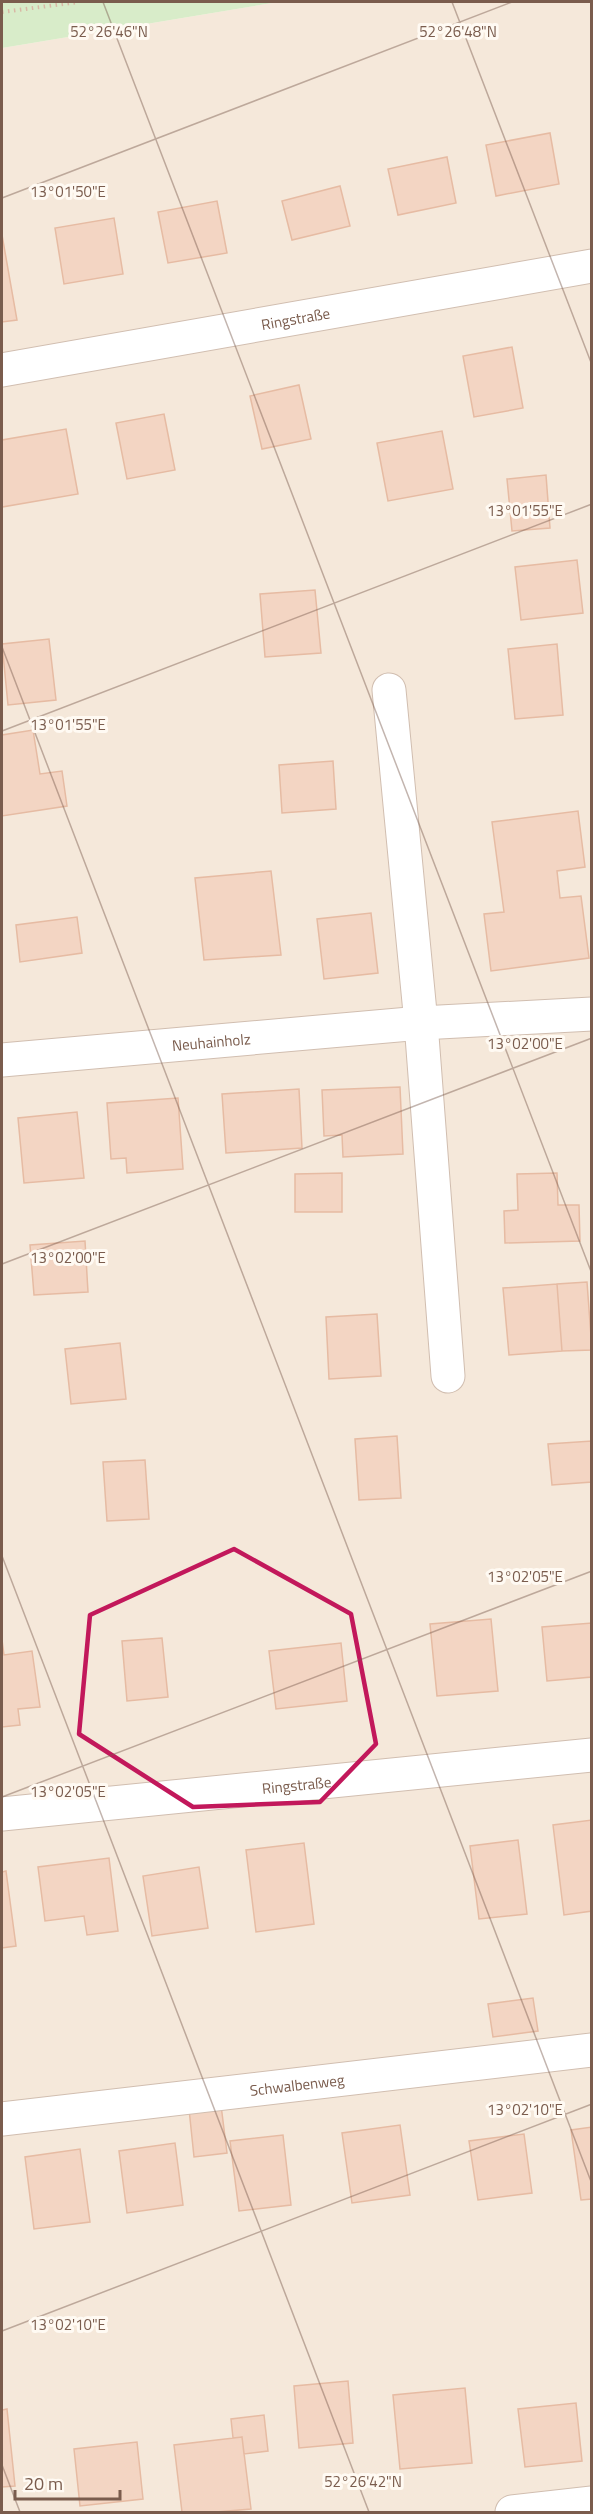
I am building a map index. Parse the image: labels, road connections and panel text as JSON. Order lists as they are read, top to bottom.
{
  "streets": {
    "street": ["Ringstraße", "Neuhainholz", "Schwalbenweg"]
  },
  "scale_bar": "20 m",
  "coordinates": [
    "52°26'48\"N",
    "52°26'46\"N",
    "13°01'50\"E",
    "13°01'55\"E",
    "13°02'00\"E",
    "13°02'05\"E",
    "13°02'10\"E",
    "52°26'42\"N"
  ]
}
